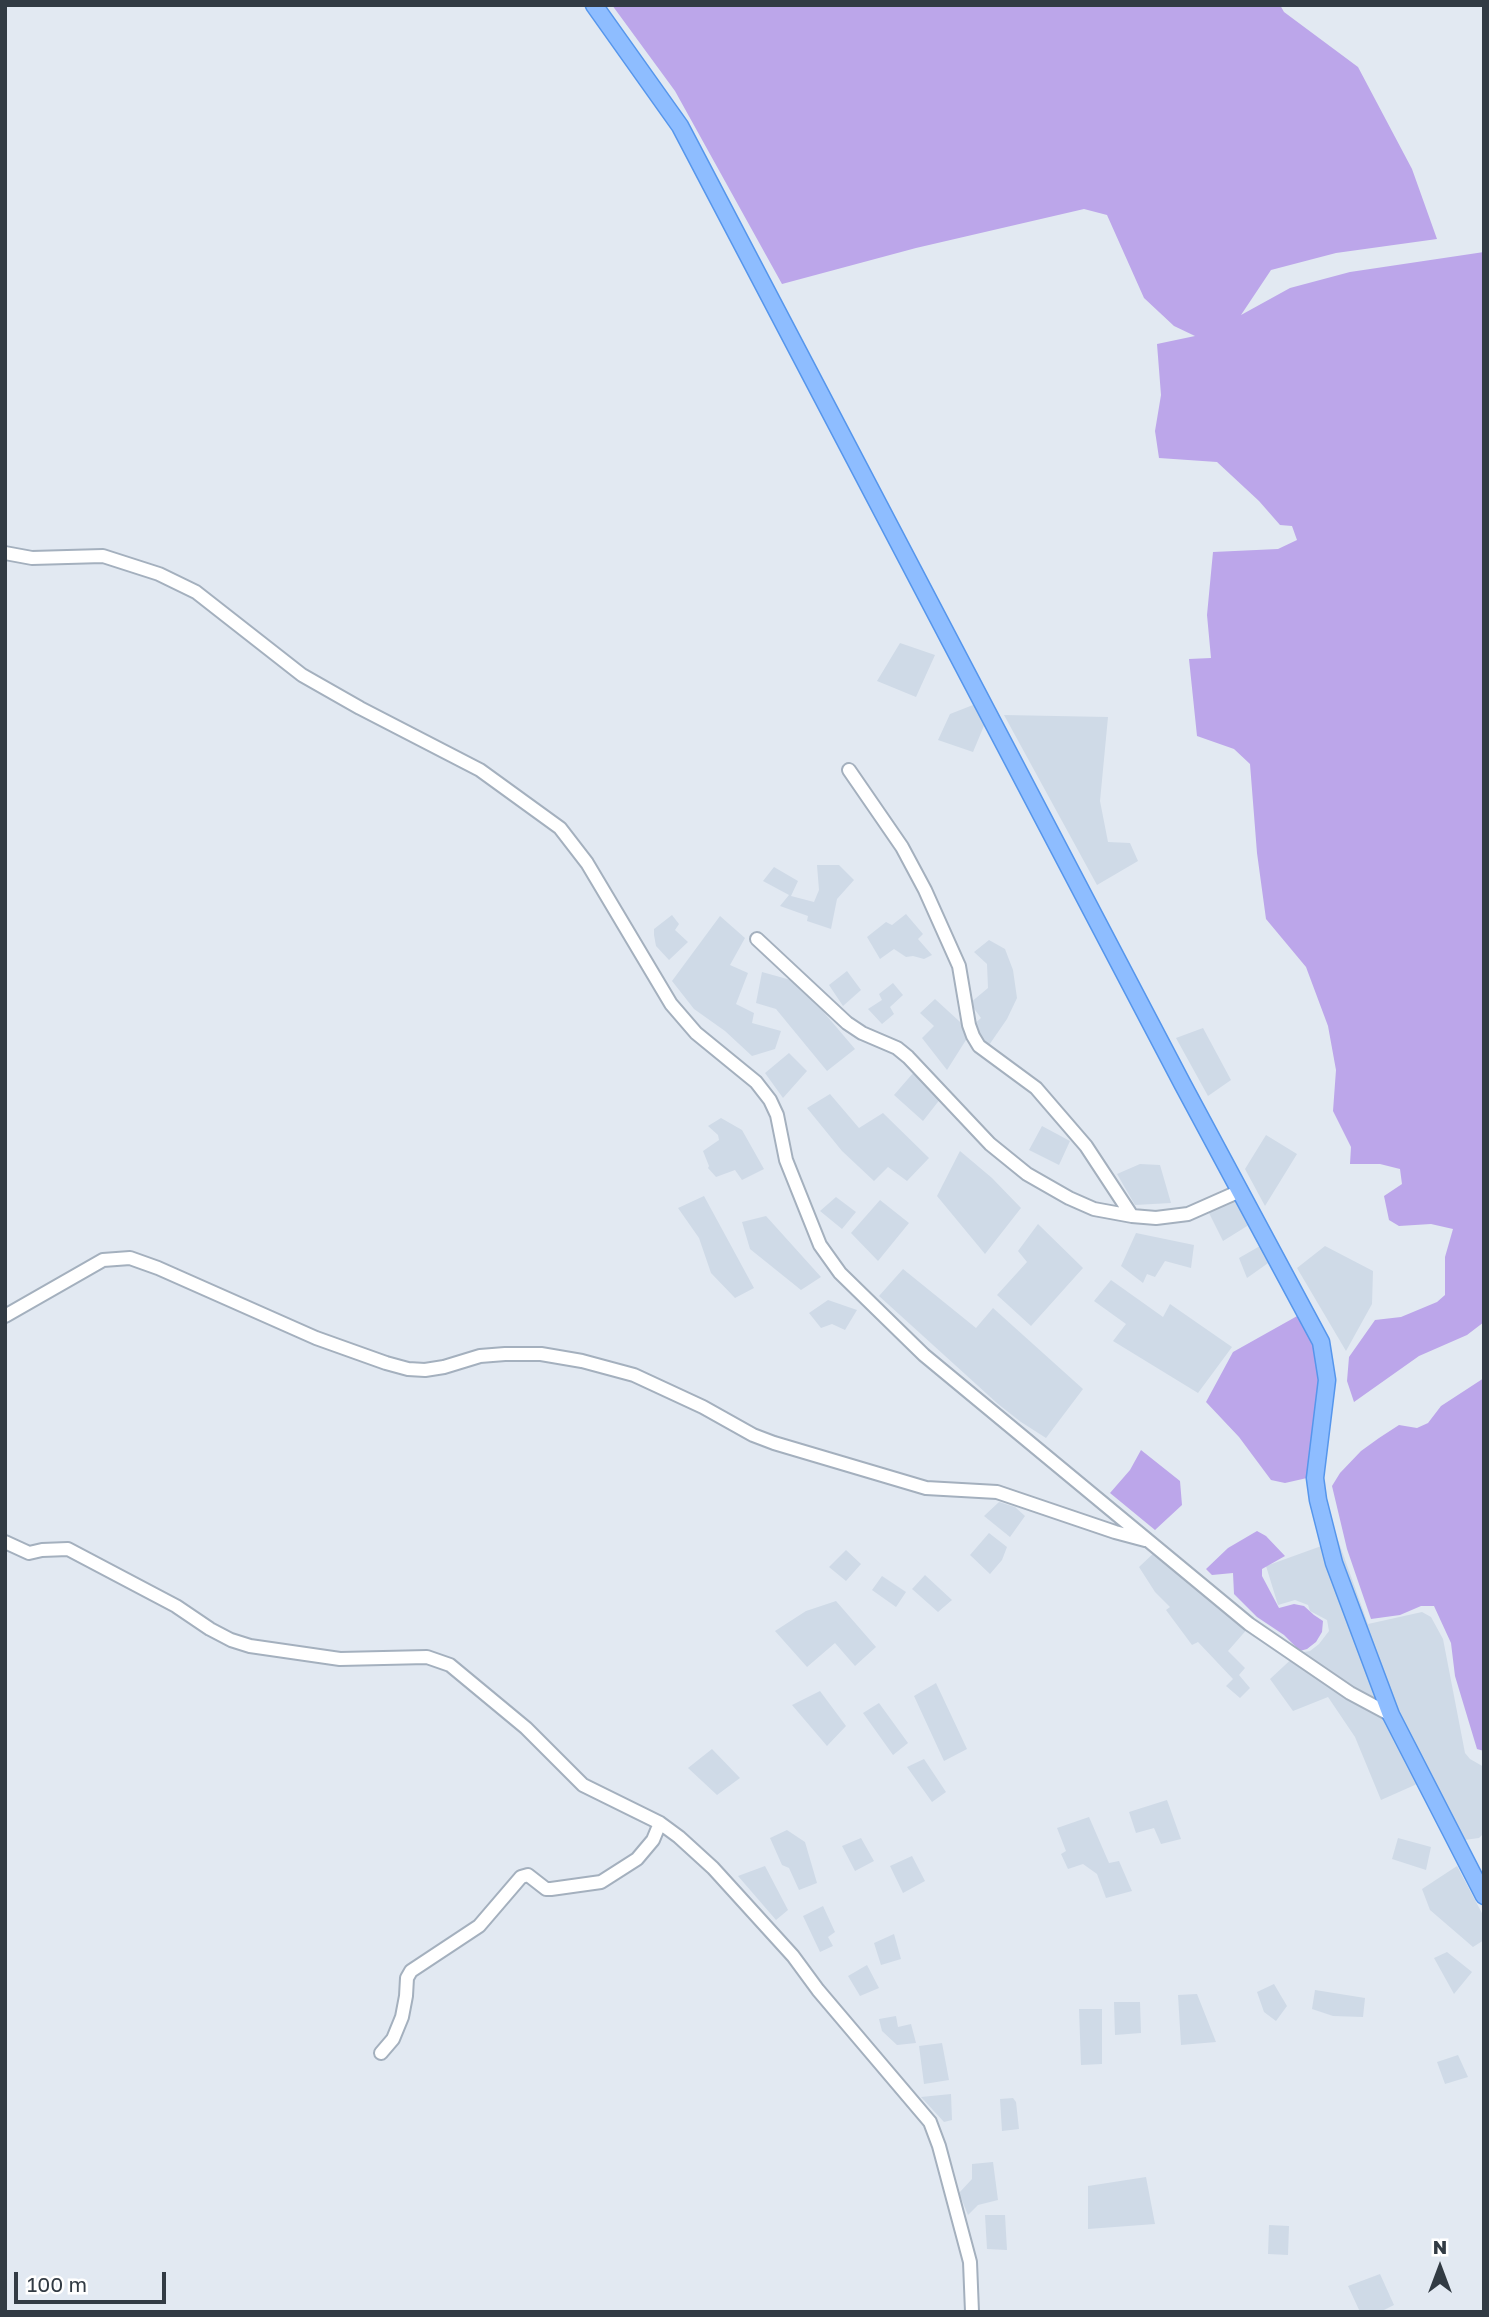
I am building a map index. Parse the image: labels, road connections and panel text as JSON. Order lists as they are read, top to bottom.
{
  "scale_bar": "100 m",
  "north": "top"
}
